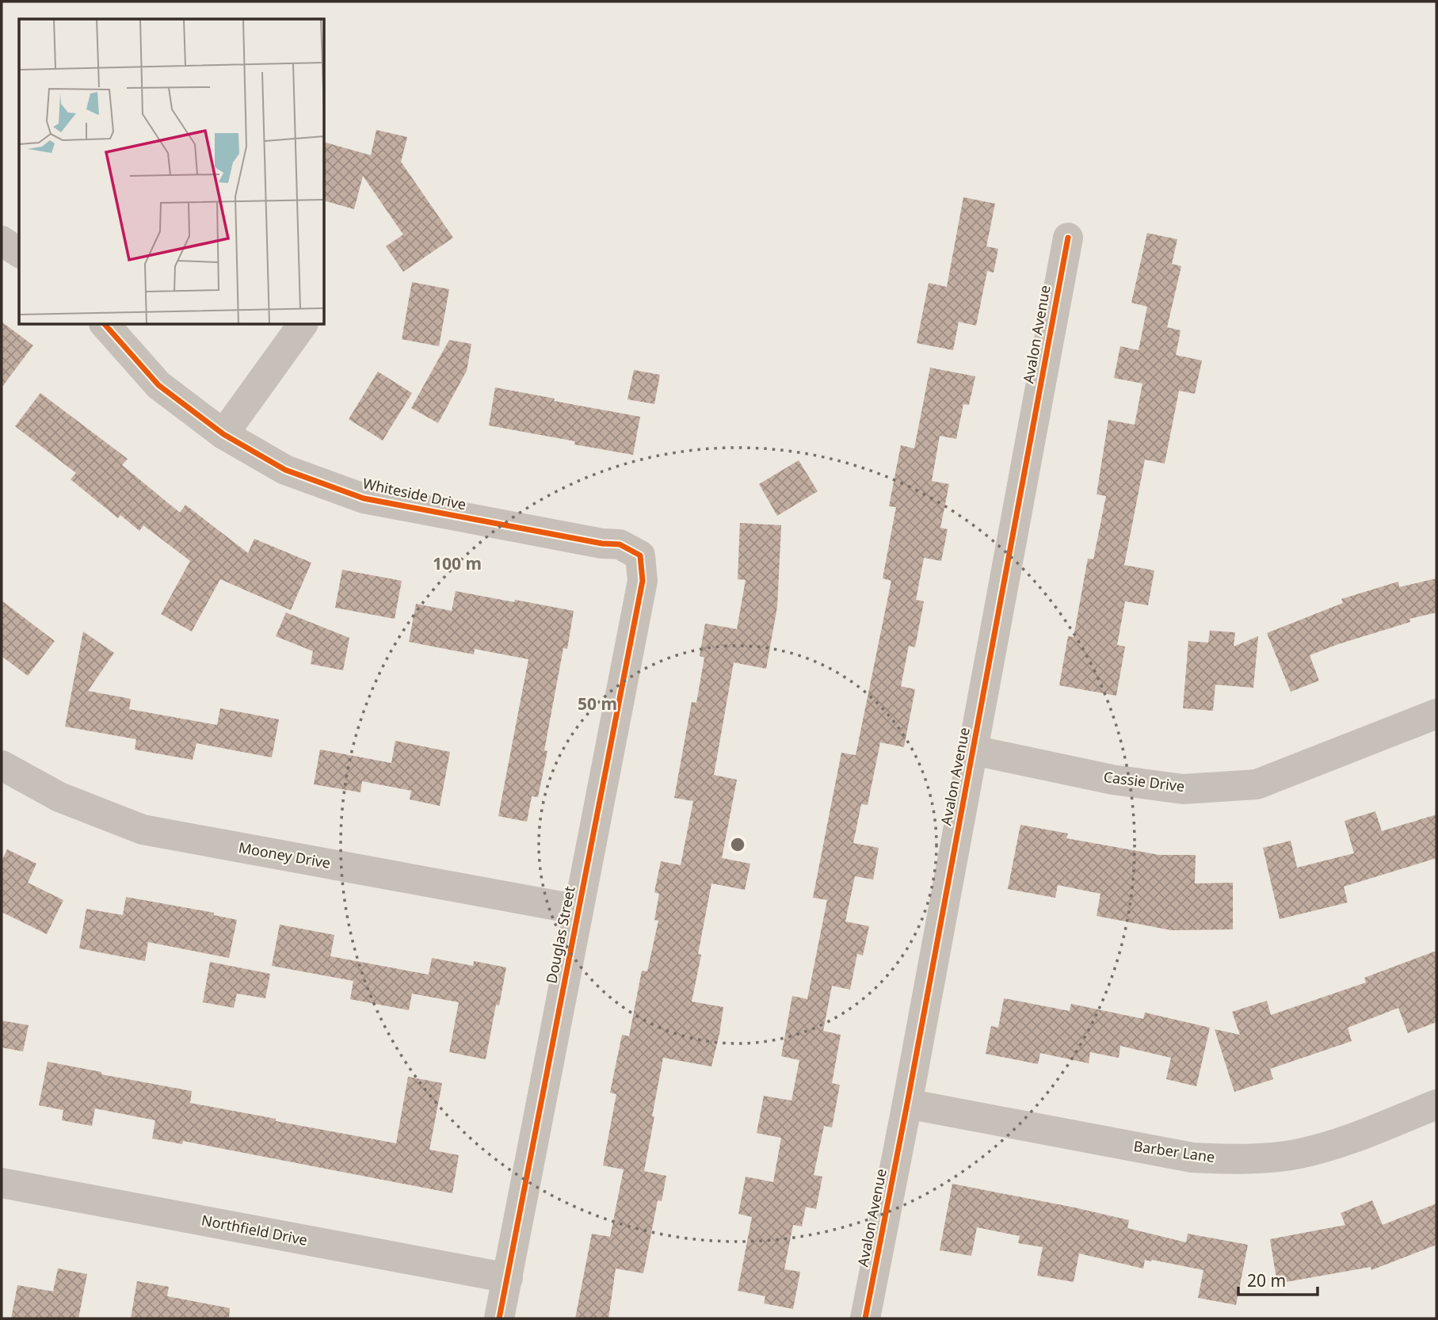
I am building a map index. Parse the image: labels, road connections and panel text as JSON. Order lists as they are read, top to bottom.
{
  "streets": {
    "street": [
      "Avalon Avenue",
      "Whiteside Drive",
      "Cassie Drive",
      "Mooney Drive",
      "Douglas Street",
      "Barber Lane",
      "Northfield Drive"
    ]
  },
  "crossings": [
    ["Avalon Avenue", "Cassie Drive"],
    ["Avalon Avenue", "Barber Lane"],
    ["Whiteside Drive", "Douglas Street"],
    ["Mooney Drive", "Douglas Street"],
    ["Douglas Street", "Northfield Drive"]
  ],
  "scale_bar": "20 m",
  "rings": ["100 m", "50 m"]
}
